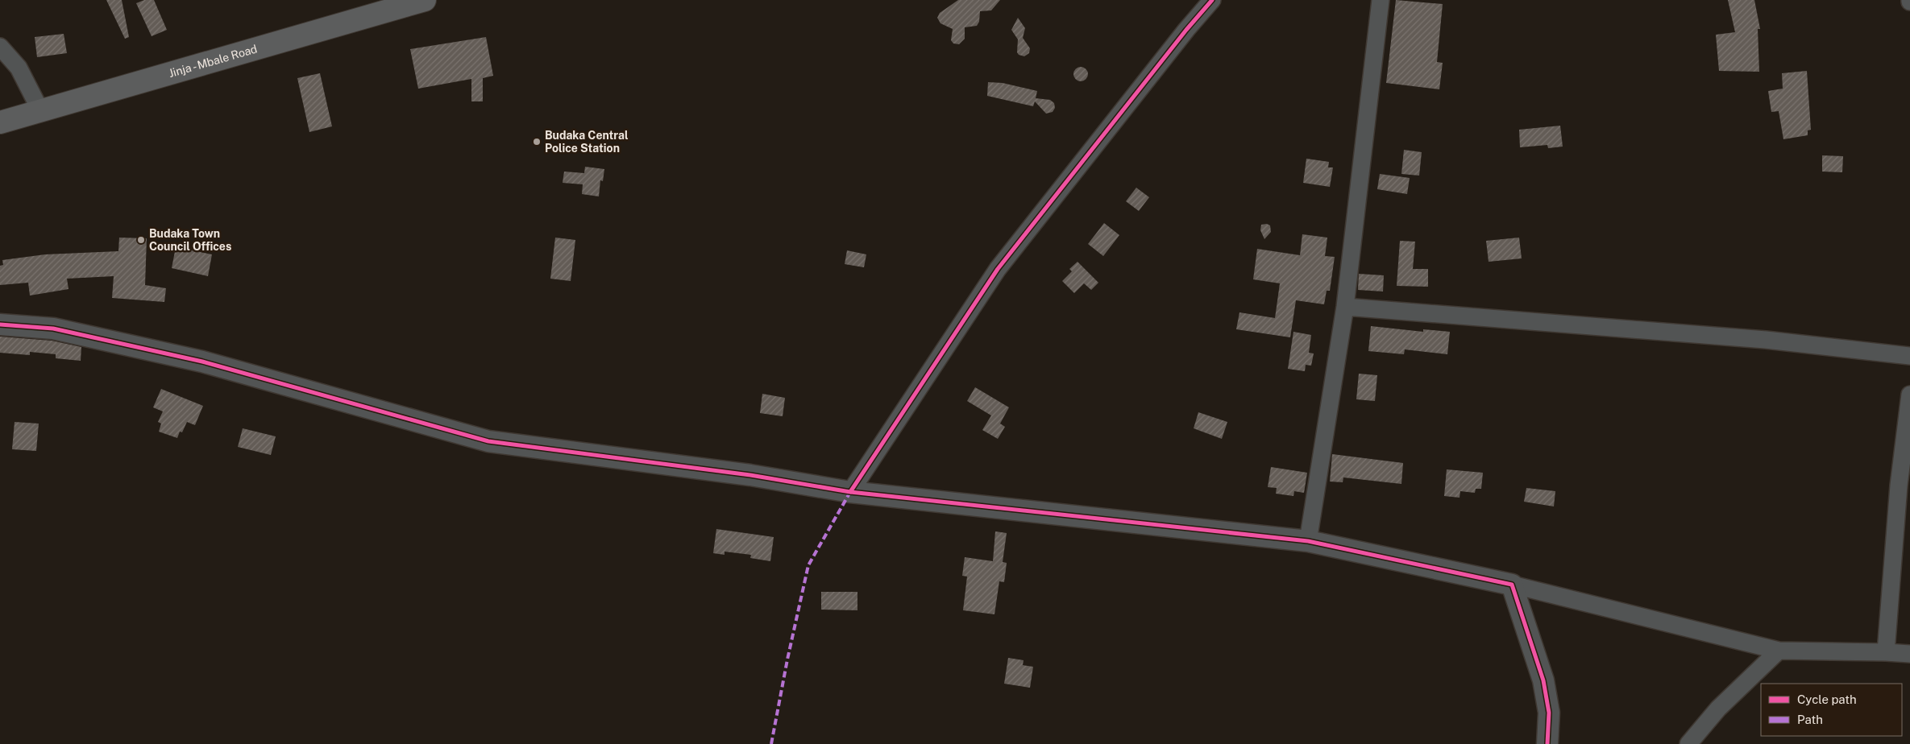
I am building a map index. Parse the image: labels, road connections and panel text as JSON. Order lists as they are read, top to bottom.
{
  "streets": {
    "main road": ["Jinja - Mbale Road"]
  },
  "places": ["Budaka Central Police Station", "Budaka Town Council Offices"],
  "legend": ["Cycle path", "Path"]
}
